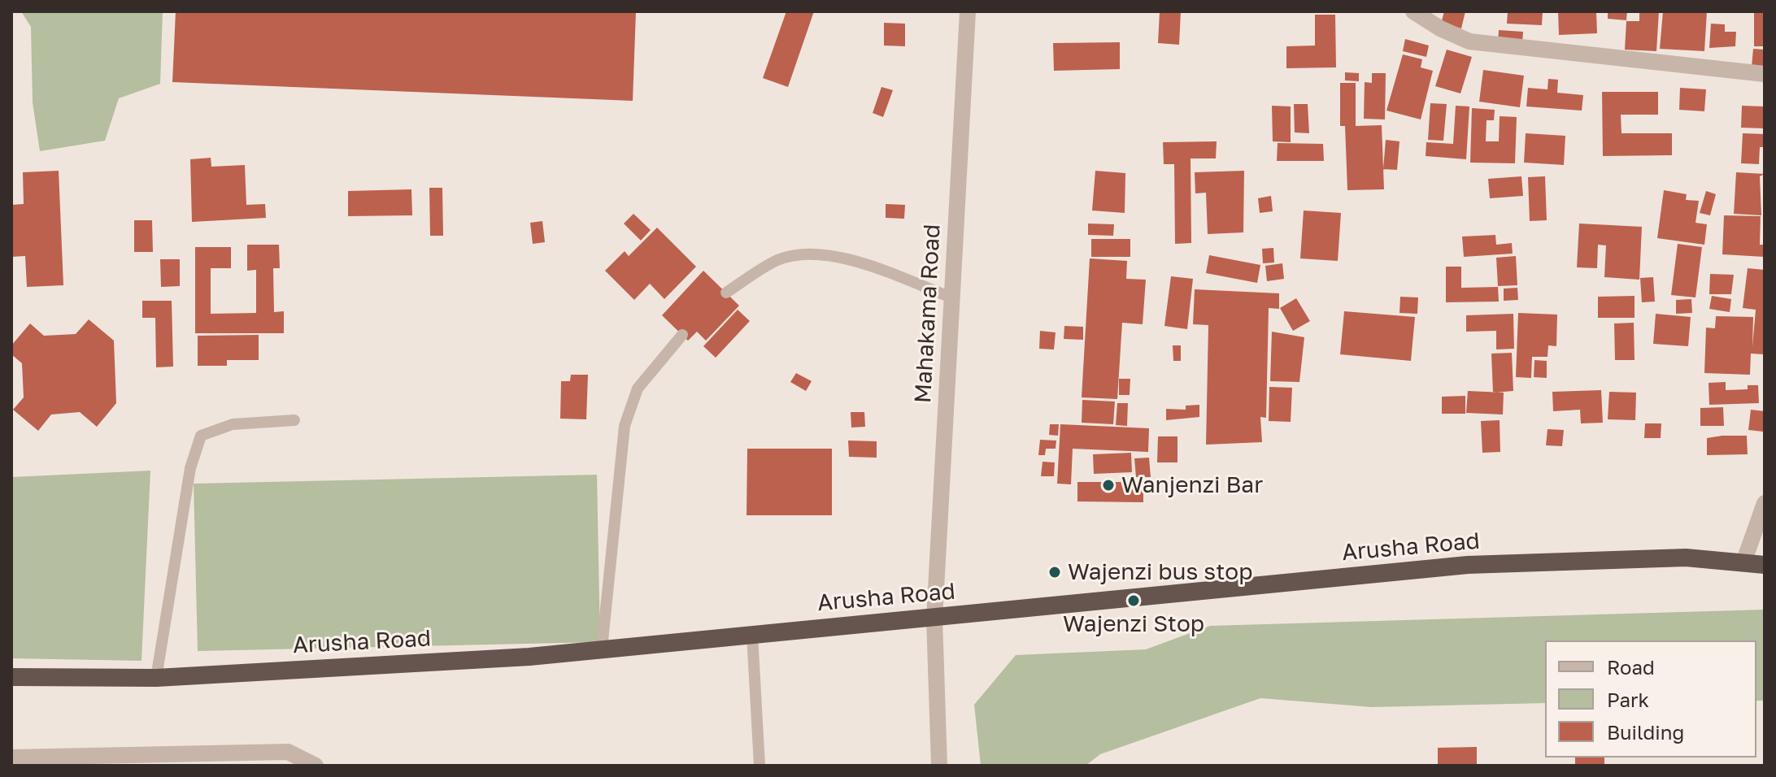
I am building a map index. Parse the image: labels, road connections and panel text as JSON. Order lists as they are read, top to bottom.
{
  "streets": {
    "highway": ["Arusha Road"],
    "street": ["Mahakama Road"]
  },
  "crossings": [
    ["Mahakama Road", "Arusha Road"]
  ],
  "places": ["Wanjenzi Bar", "Wajenzi bus stop", "Wajenzi Stop"],
  "legend": ["Road", "Park", "Building"]
}
